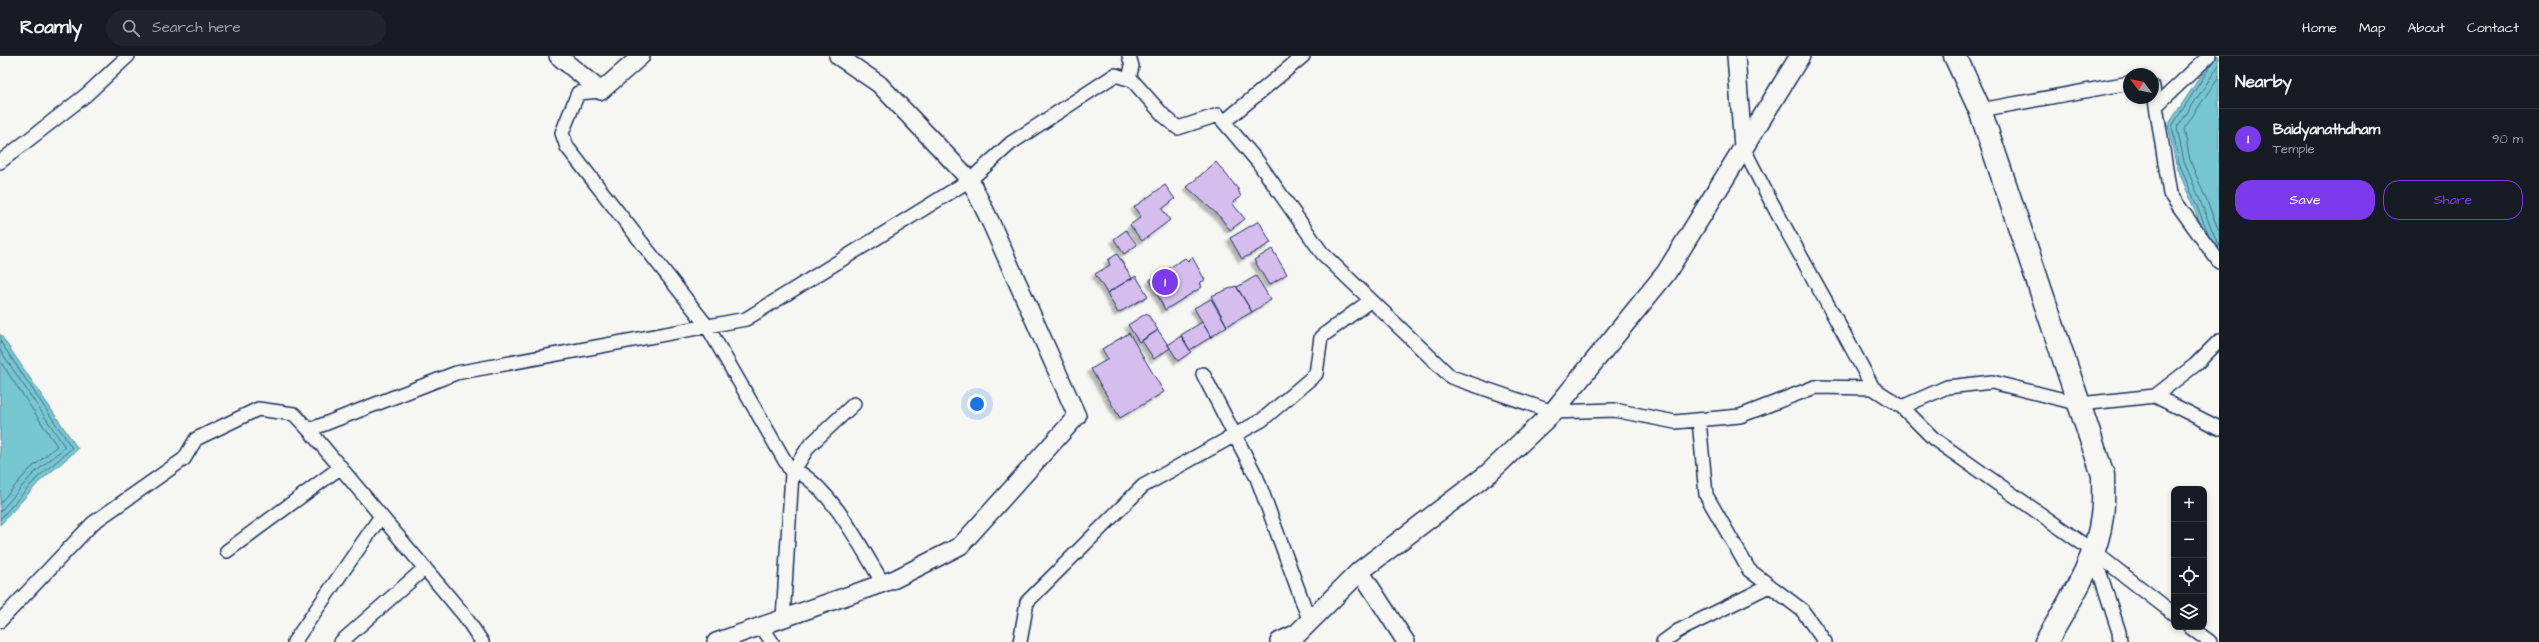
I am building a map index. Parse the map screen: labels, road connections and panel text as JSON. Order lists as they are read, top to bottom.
{
  "north": "top left",
  "page": {
    "header": "Roamly",
    "search": "Search here",
    "nav": [
      "Home",
      "Map",
      "About",
      "Contact"
    ],
    "heading": "Nearby",
    "list": [
      {
        "mark": "1",
        "name": "Baidyanathdham",
        "note": "Temple",
        "value": "90 m"
      }
    ],
    "buttons": ["Save", "Share"],
    "pins": "1",
    "map_buttons": ["+", "−"]
  }
}
